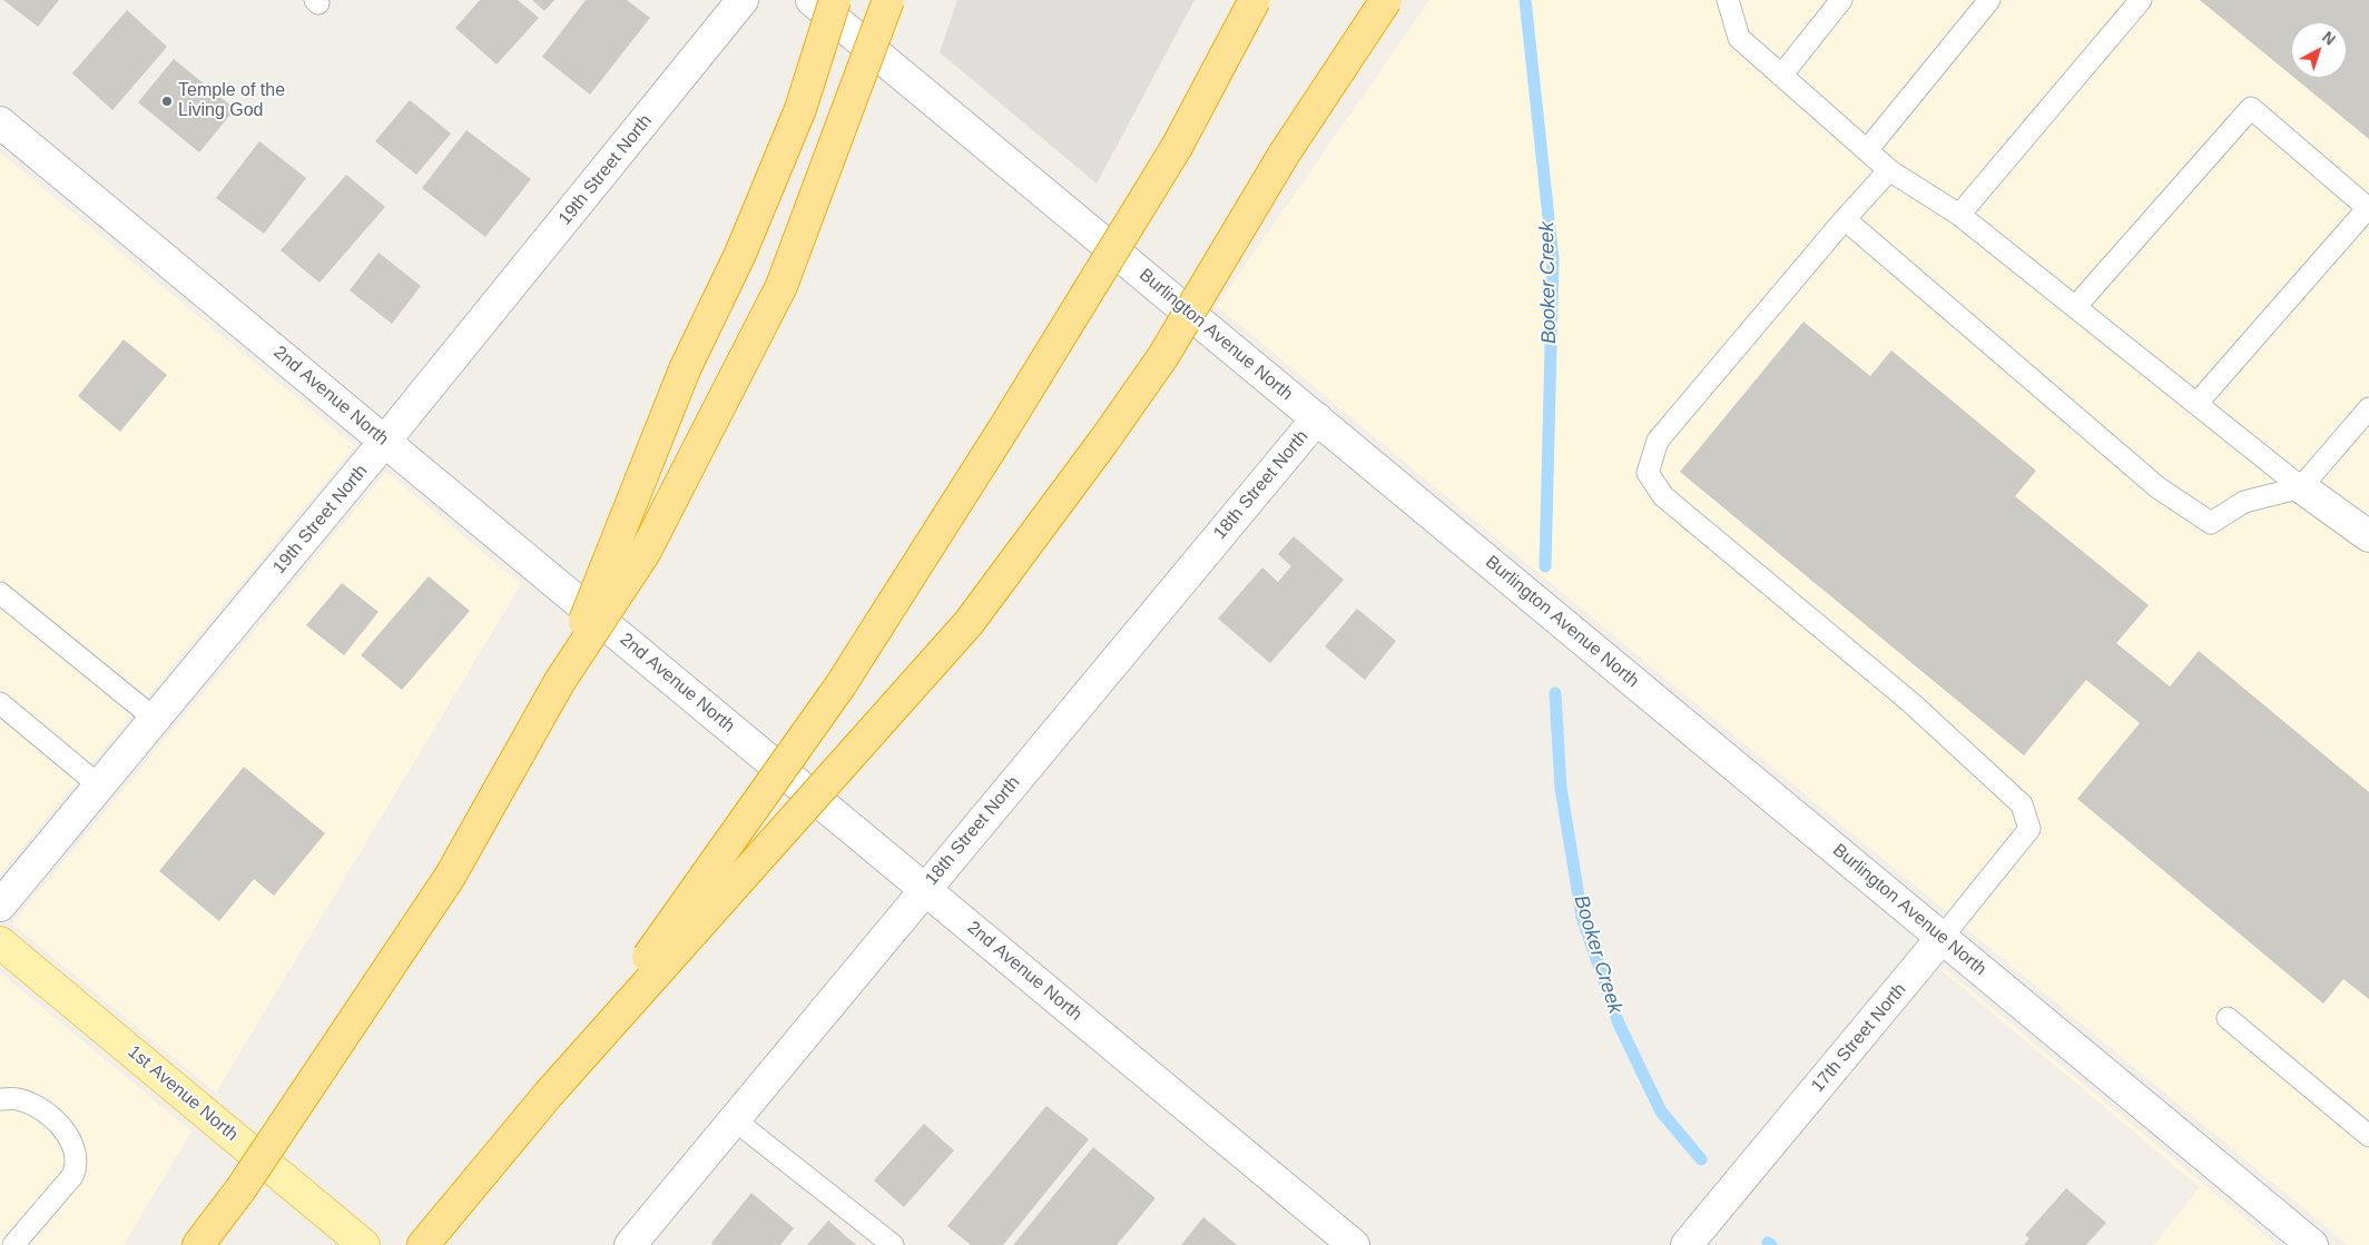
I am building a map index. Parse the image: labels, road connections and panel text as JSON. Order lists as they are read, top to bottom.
{
  "streets": {
    "main road": ["1st Avenue North"],
    "street": [
      "19th Street North",
      "Burlington Avenue North",
      "2nd Avenue North",
      "18th Street North",
      "17th Street North"
    ]
  },
  "crossings": [
    ["19th Street North", "2nd Avenue North"],
    ["Burlington Avenue North", "18th Street North"],
    ["Burlington Avenue North", "17th Street North"],
    ["2nd Avenue North", "18th Street North"]
  ],
  "water": ["Booker Creek"],
  "places": ["Temple of the Living God"],
  "north": "top right"
}
